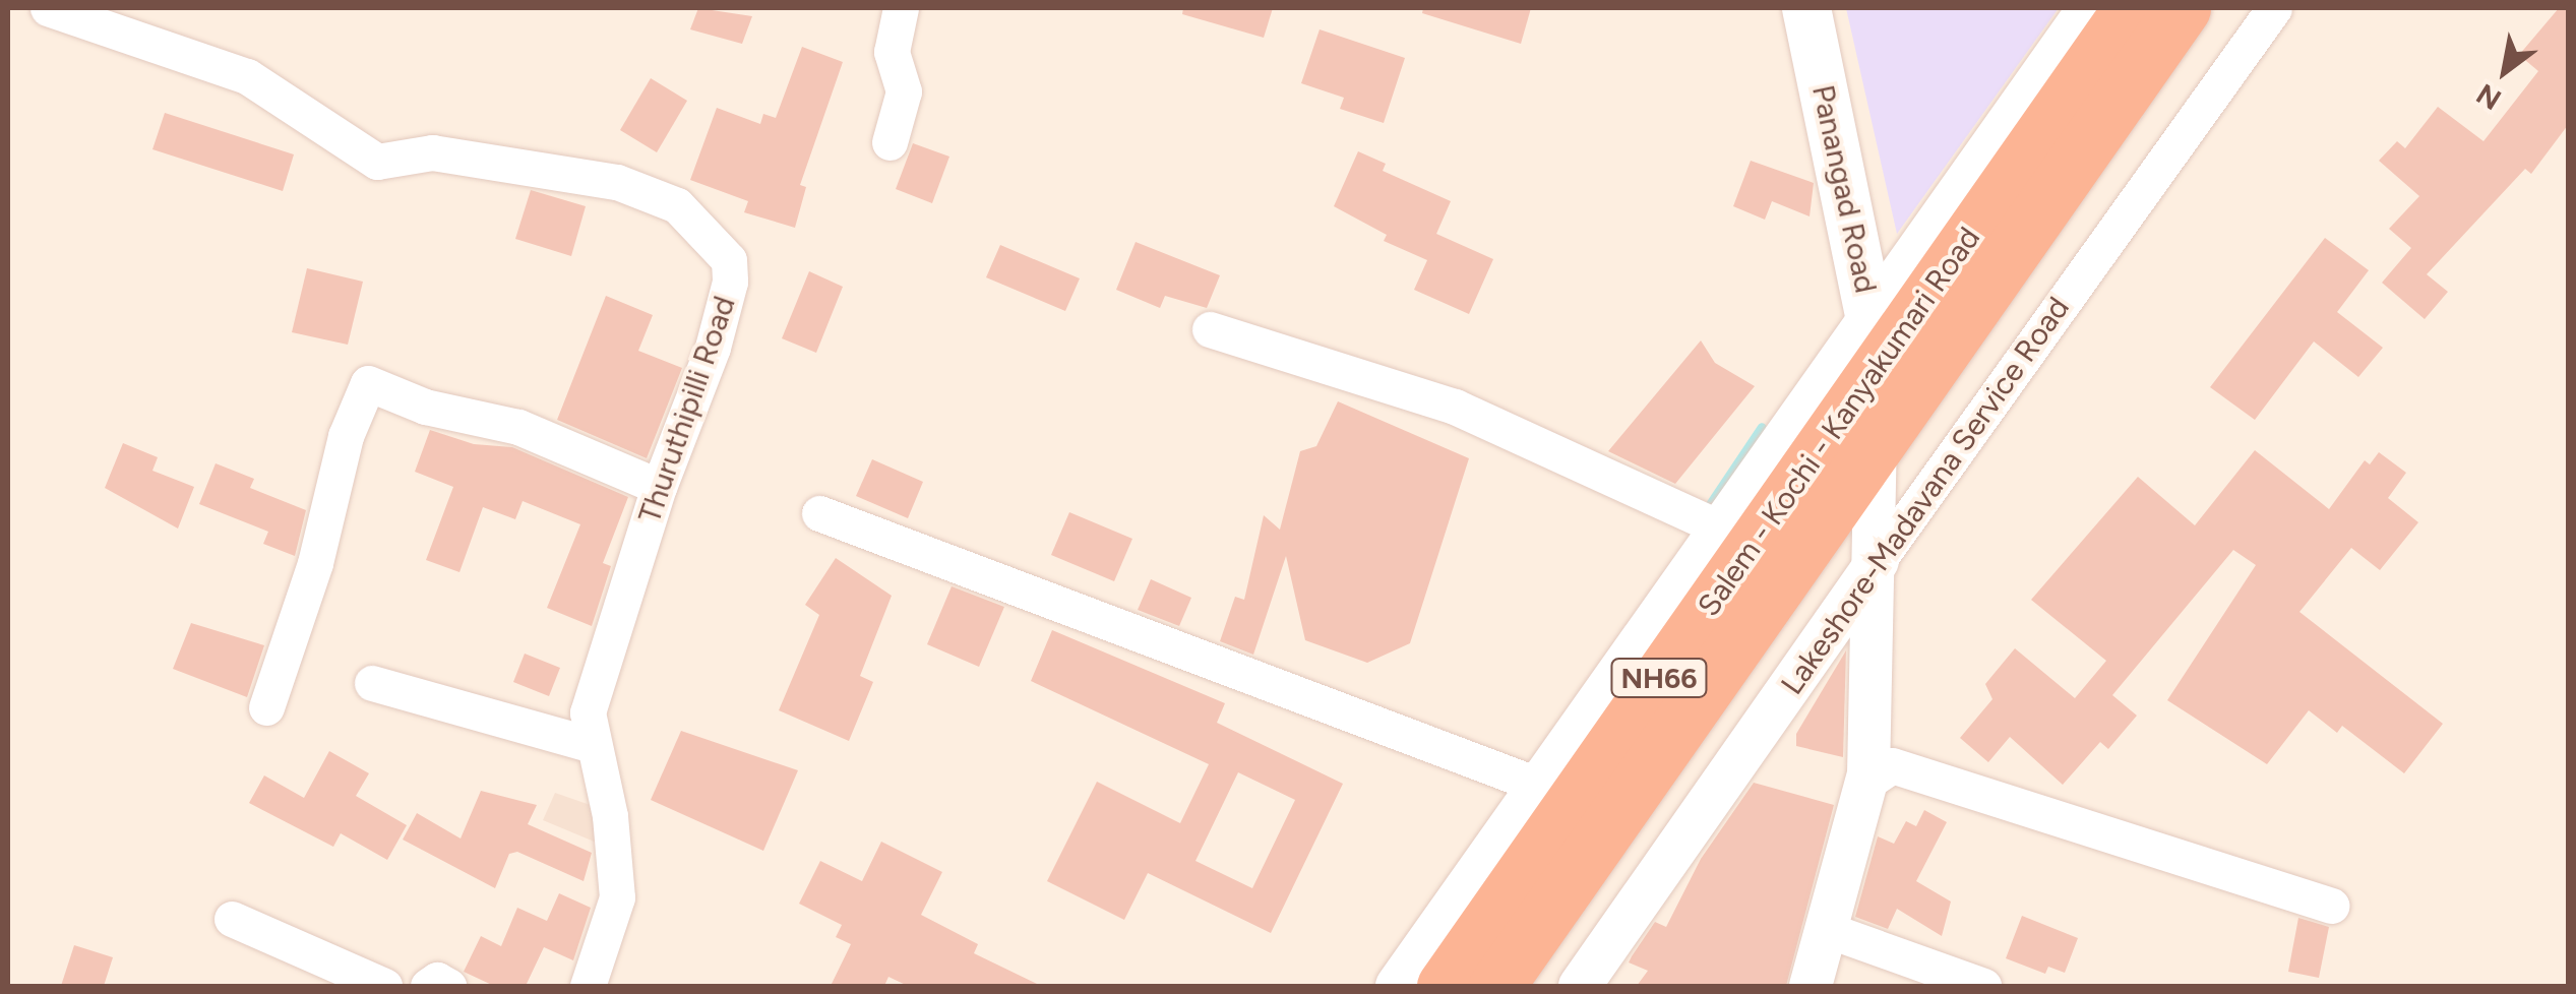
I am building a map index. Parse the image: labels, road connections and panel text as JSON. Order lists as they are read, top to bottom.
{
  "streets": {
    "highway": ["Salem - Kochi - Kanyakumari Road", "NH66"],
    "main road": ["Panangad Road"],
    "street": ["Thuruthipilli Road", "Lakeshore-Madavana Service Road"]
  },
  "crossings": [
    ["Panangad Road", "Salem - Kochi - Kanyakumari Road"]
  ],
  "north": "bottom left"
}
